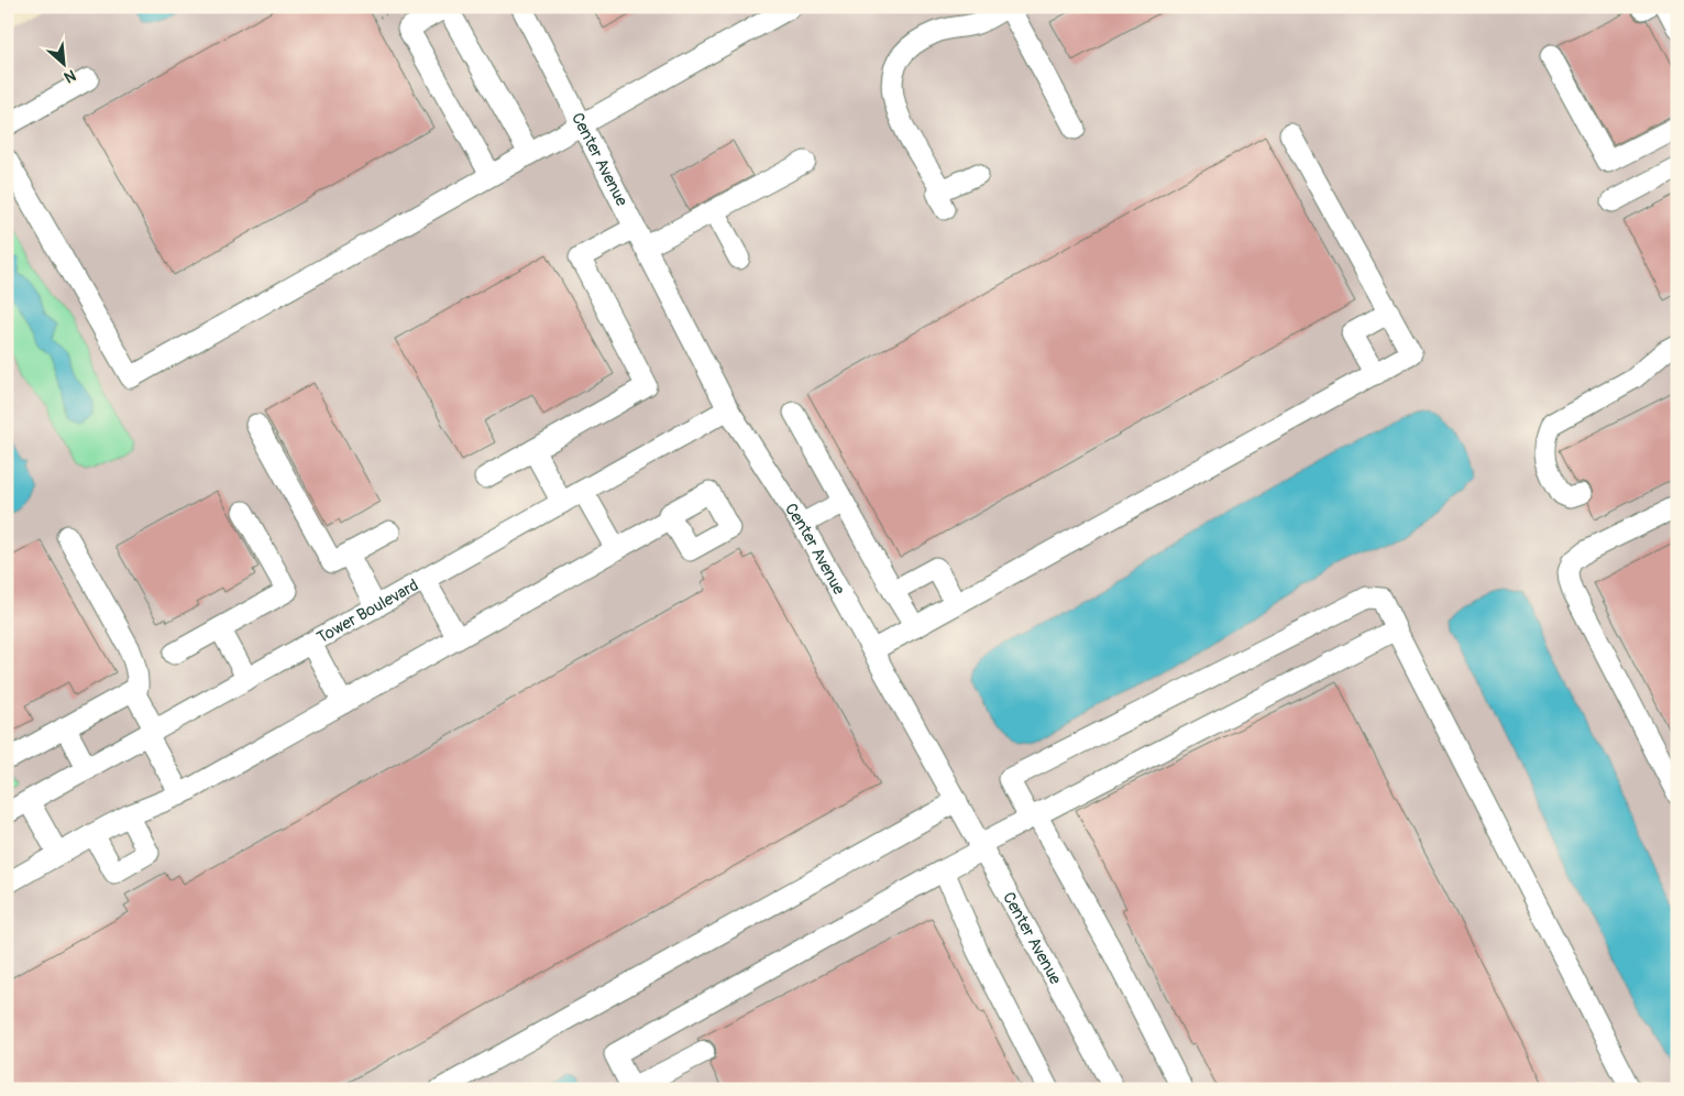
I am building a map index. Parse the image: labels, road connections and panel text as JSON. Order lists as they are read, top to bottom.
{
  "streets": {
    "street": ["Center Avenue", "Tower Boulevard"]
  },
  "crossings": [
    ["Center Avenue", "Tower Boulevard"]
  ],
  "north": "bottom right"
}
